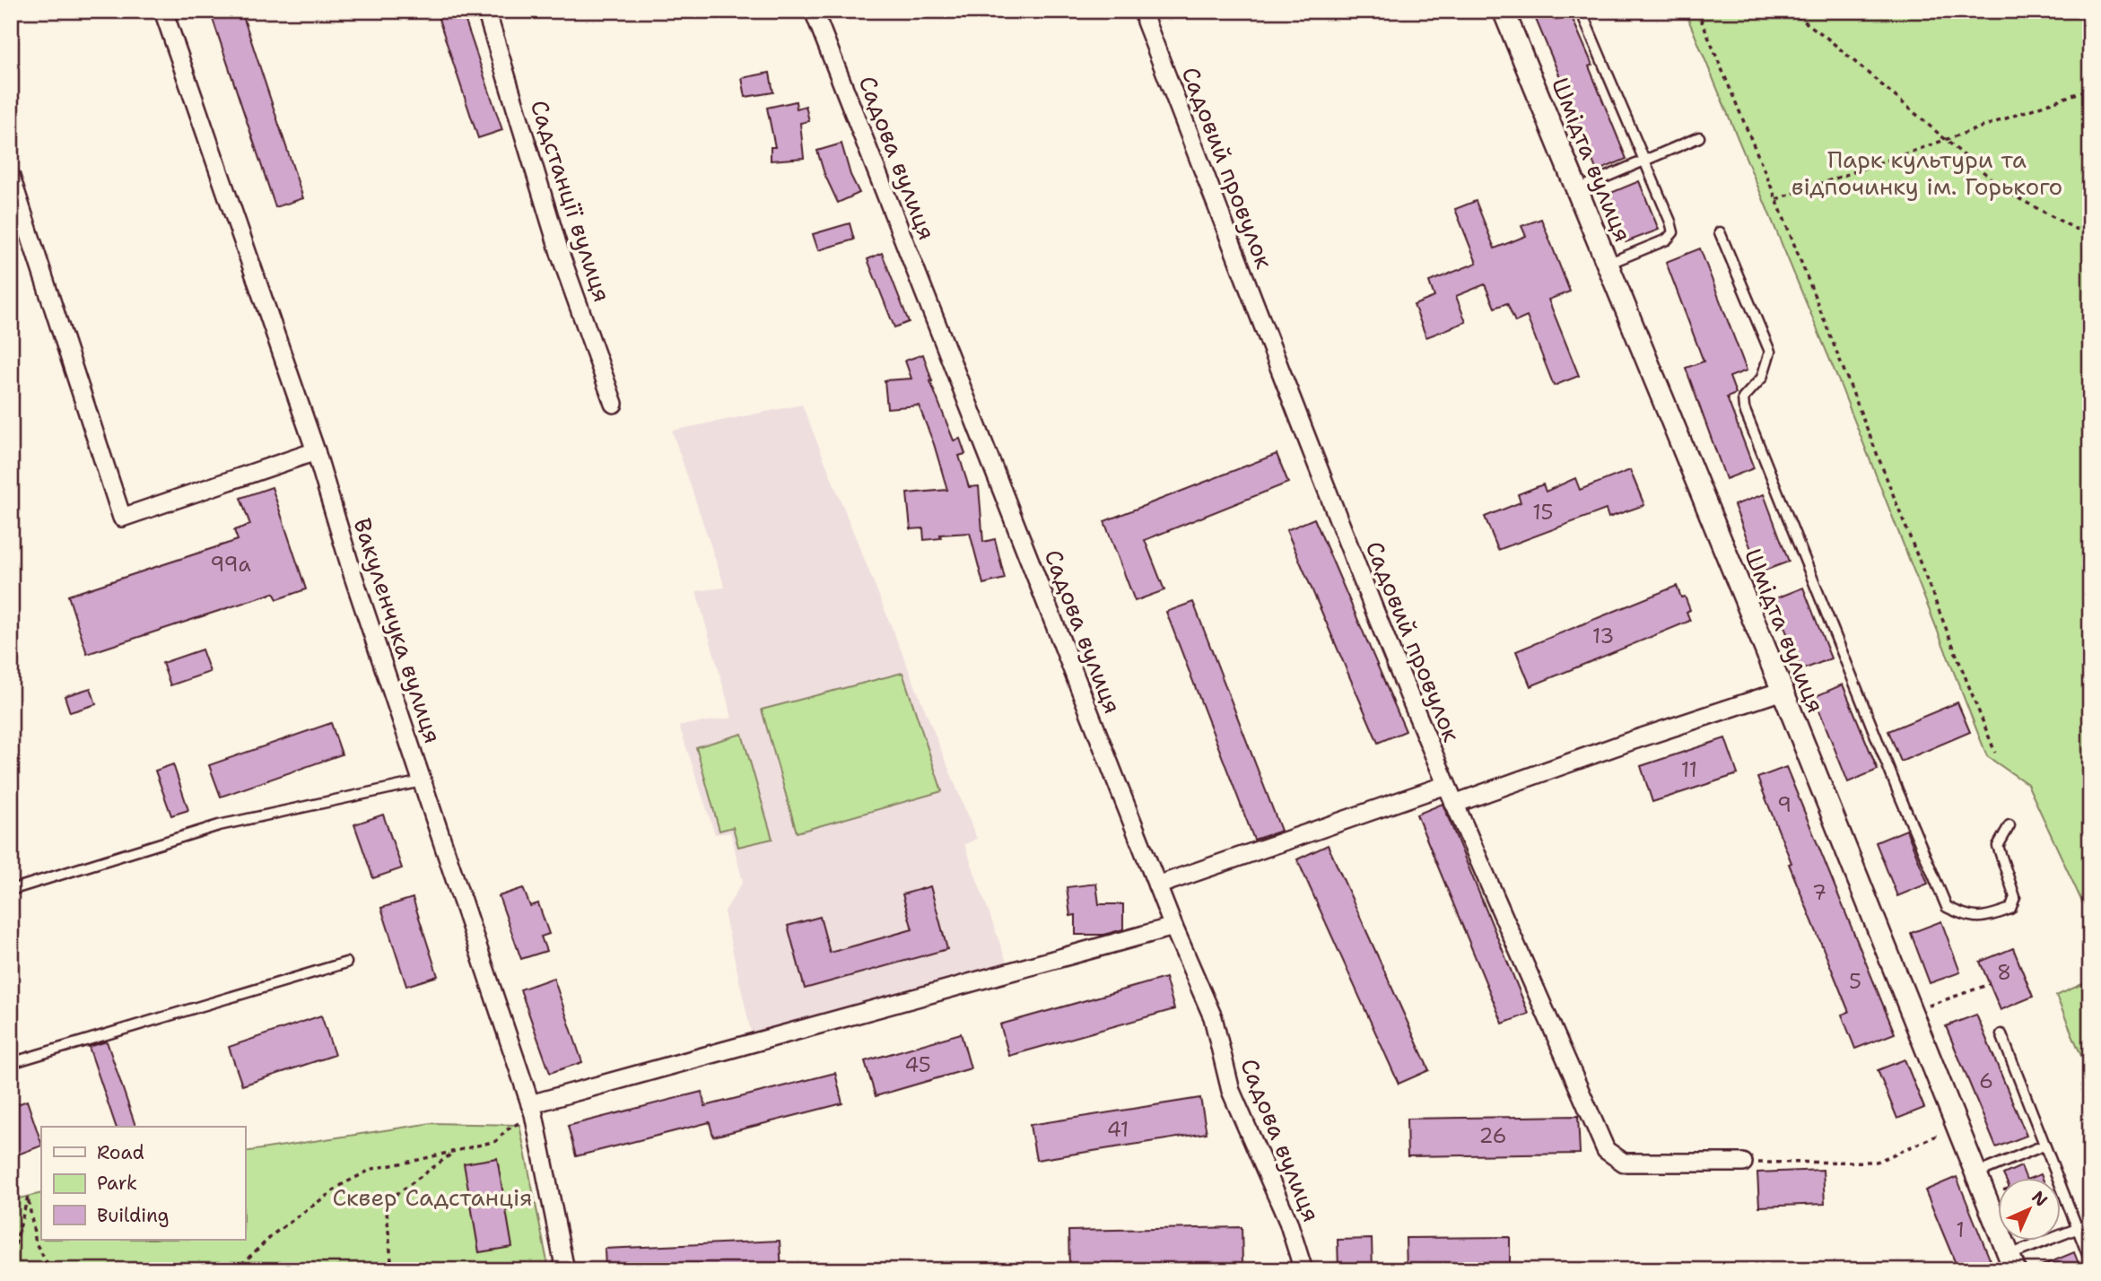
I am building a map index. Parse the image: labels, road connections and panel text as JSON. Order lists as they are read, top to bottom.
{
  "streets": {
    "street": [
      "Садова вулиця",
      "Шмідта вулиця",
      "Садовий провулок",
      "Садстанції вулиця",
      "Вакуленчука вулиця"
    ]
  },
  "parks": ["Парк культури та відпочинку ім. Горького", "Сквер Садстанція"],
  "house_numbers": [
    "15",
    "99а",
    "13",
    "11",
    "9",
    "7",
    "8",
    "5",
    "45",
    "6",
    "41",
    "26",
    "1"
  ],
  "legend": ["Road", "Park", "Building"],
  "north": "top right"
}
